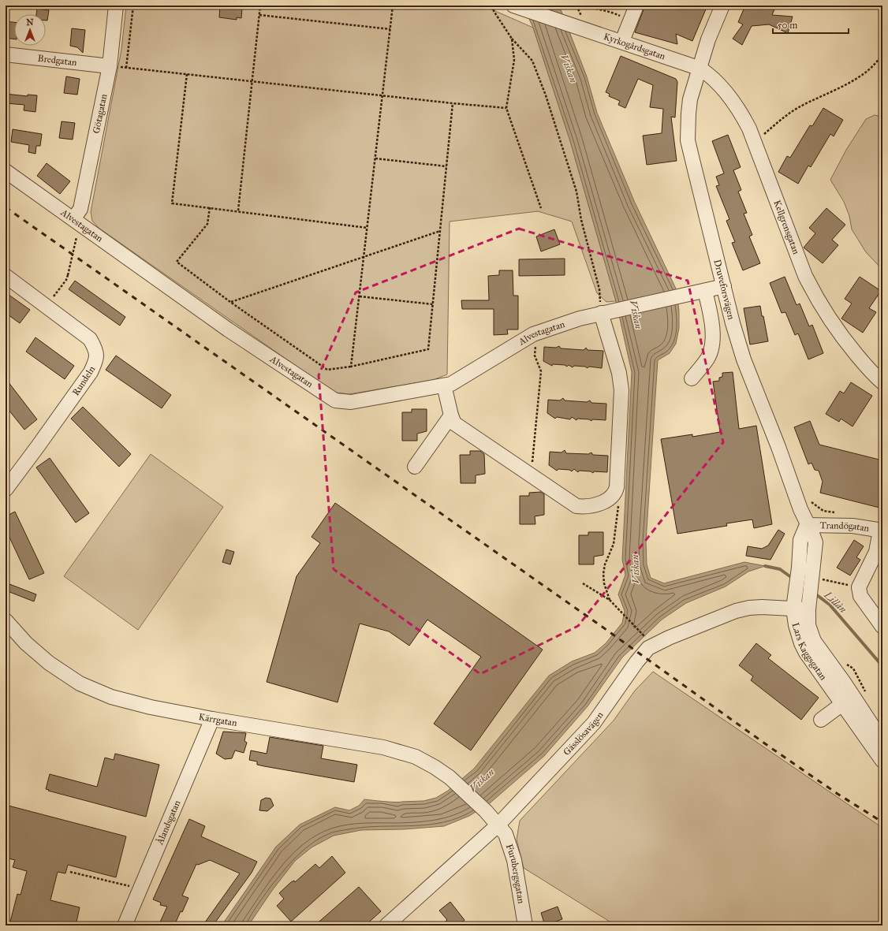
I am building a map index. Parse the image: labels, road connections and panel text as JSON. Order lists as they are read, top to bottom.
{
  "streets": {
    "street": [
      "Kyrkogårdsgatan",
      "Bredgatan",
      "Götagatan",
      "Alvestagatan",
      "Kellgrensgatan",
      "Druveforsvägen",
      "Rundeln",
      "Trandögatan",
      "Lars Kaggsgatan",
      "Kärrgatan",
      "Gässlösavägen",
      "Ålandsgatan",
      "Furubergsgatan"
    ]
  },
  "crossings": [
    ["Kyrkogårdsgatan", "Kellgrensgatan"],
    ["Kyrkogårdsgatan", "Druveforsvägen"],
    ["Bredgatan", "Götagatan"],
    ["Götagatan", "Alvestagatan"],
    ["Kellgrensgatan", "Druveforsvägen"],
    ["Druveforsvägen", "Trandögatan"],
    ["Druveforsvägen", "Lars Kaggsgatan"],
    ["Lars Kaggsgatan", "Gässlösavägen"],
    ["Kärrgatan", "Ålandsgatan"],
    ["Kärrgatan", "Furubergsgatan"],
    ["Gässlösavägen", "Furubergsgatan"]
  ],
  "water": ["Viskan", "Lillån"],
  "scale_bar": "50 m",
  "north": "top"
}
